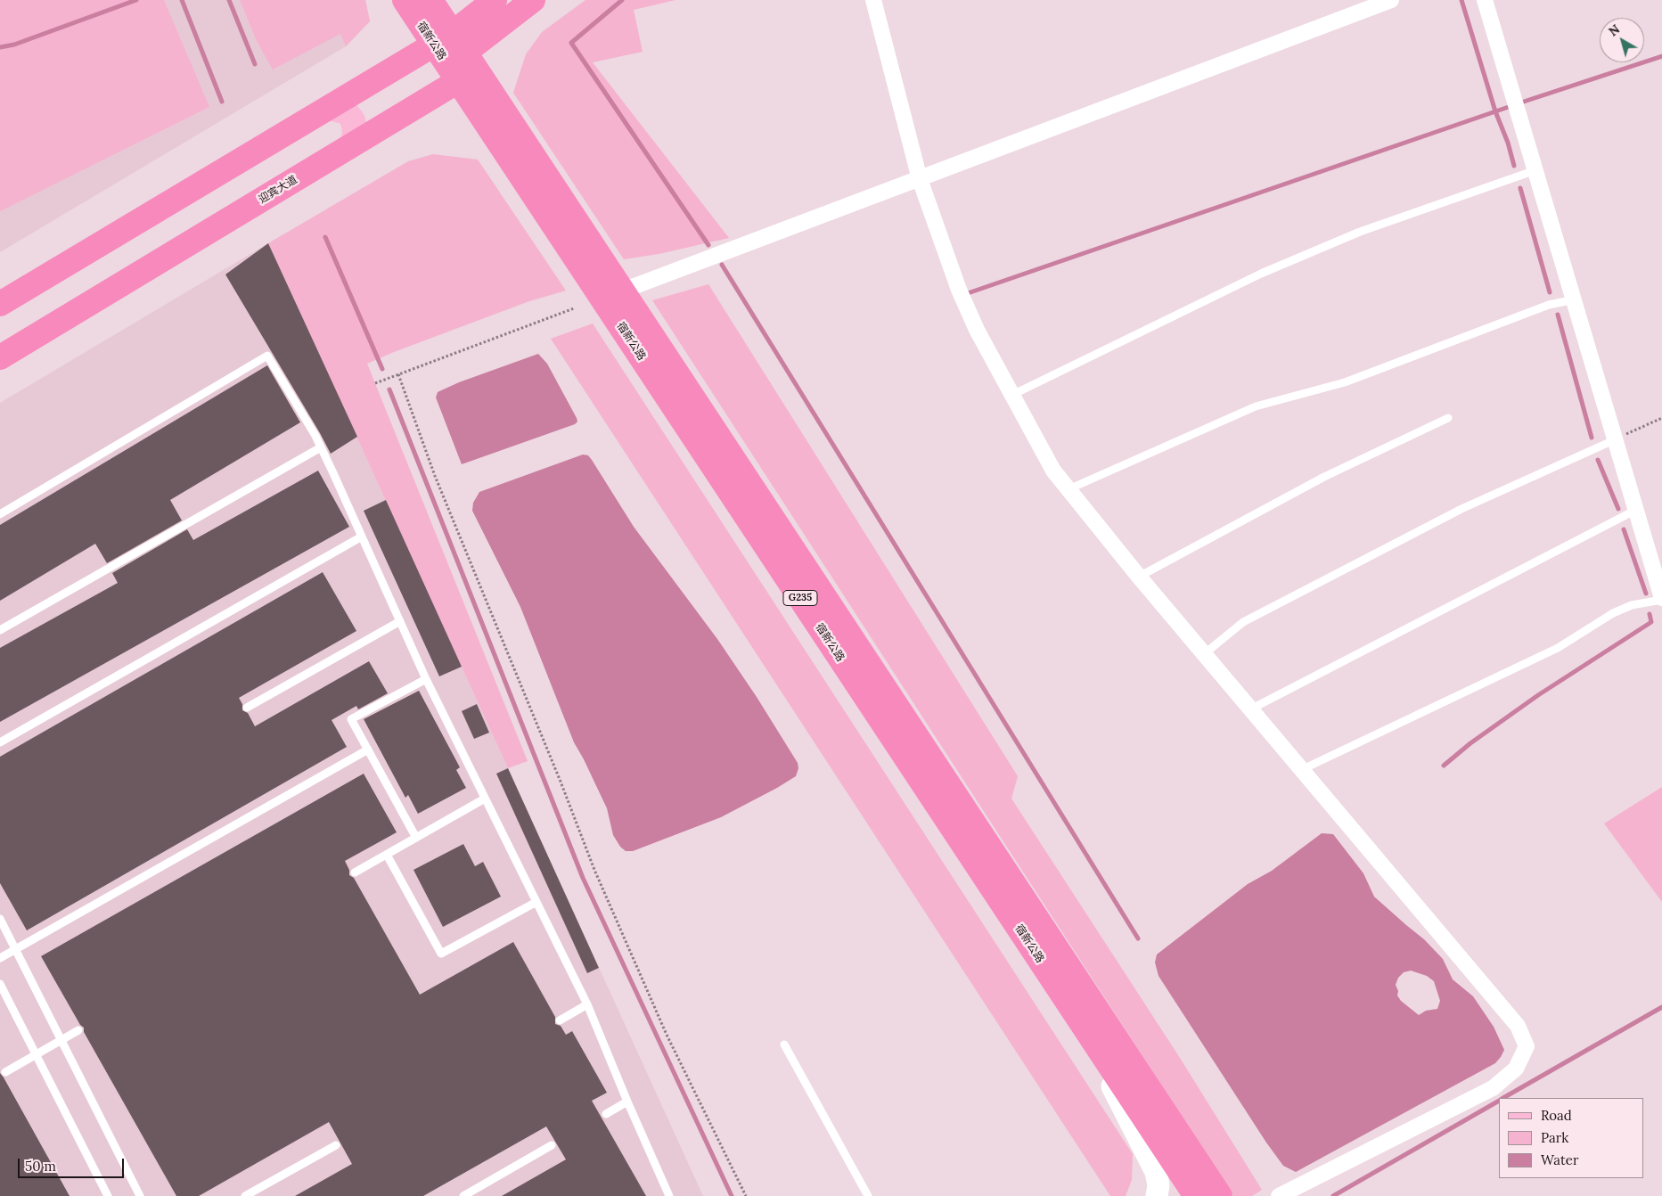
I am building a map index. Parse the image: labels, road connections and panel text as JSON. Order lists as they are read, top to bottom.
{
  "streets": {
    "highway": ["宿新公路", "迎宾大道", "G235"]
  },
  "crossings": [
    ["宿新公路", "迎宾大道"]
  ],
  "legend": ["Road", "Park", "Water"],
  "scale_bar": "50 m",
  "north": "top left"
}
